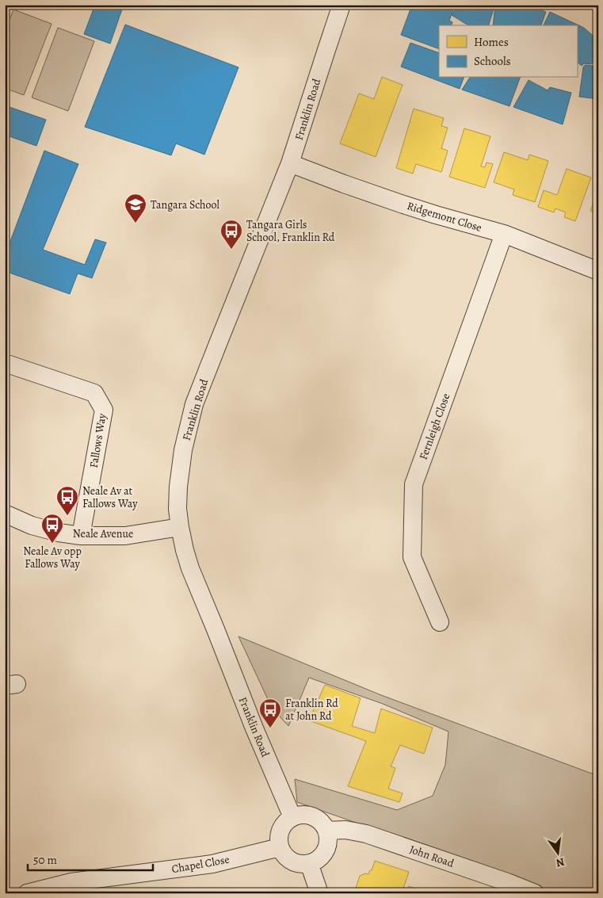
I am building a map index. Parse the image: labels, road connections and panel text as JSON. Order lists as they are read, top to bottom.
{
  "streets": {
    "street": [
      "Franklin Road",
      "Ridgemont Close",
      "Fernleigh Close",
      "Fallows Way",
      "Neale Avenue",
      "John Road",
      "Chapel Close"
    ]
  },
  "crossings": [
    ["Franklin Road", "Ridgemont Close"],
    ["Franklin Road", "Neale Avenue"],
    ["Franklin Road", "John Road"],
    ["Franklin Road", "Chapel Close"],
    ["Ridgemont Close", "Fernleigh Close"],
    ["Fallows Way", "Neale Avenue"],
    ["John Road", "Chapel Close"]
  ],
  "places": {
    "school or university": ["Tangara School"],
    "bus stop": [
      "Tangara Girls School, Franklin Rd",
      "Neale Av at Fallows Way",
      "Neale Av opp Fallows Way",
      "Franklin Rd at John Rd"
    ]
  },
  "legend": ["Homes", "Schools"],
  "scale_bar": "50 m",
  "north": "bottom"
}
